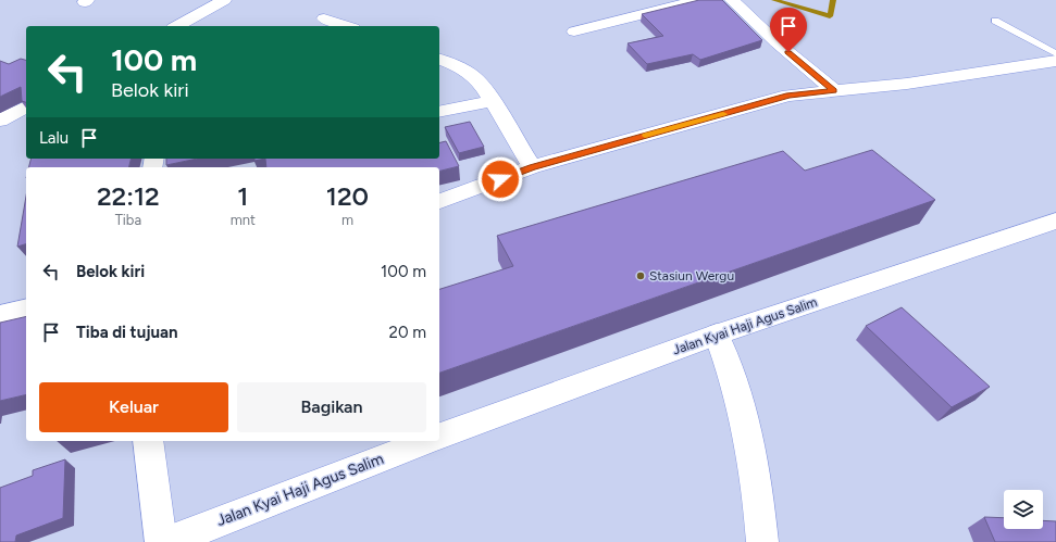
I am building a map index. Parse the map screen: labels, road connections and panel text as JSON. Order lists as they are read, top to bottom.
{
  "streets": {
    "street": ["Jalan Kyai Haji Agus Salim"]
  },
  "places": ["Stasiun Wergu"],
  "page": {
    "turn": ["100 m", "Belok kiri"],
    "then": "Lalu",
    "eta": [
      "22:12",
      "Tiba",
      "1",
      "mnt",
      "120",
      "m"
    ],
    "list": [
      {
        "name": "Belok kiri",
        "value": "100 m"
      },
      {
        "name": "Tiba di tujuan",
        "value": "20 m"
      }
    ],
    "buttons": ["Keluar", "Bagikan"]
  }
}
